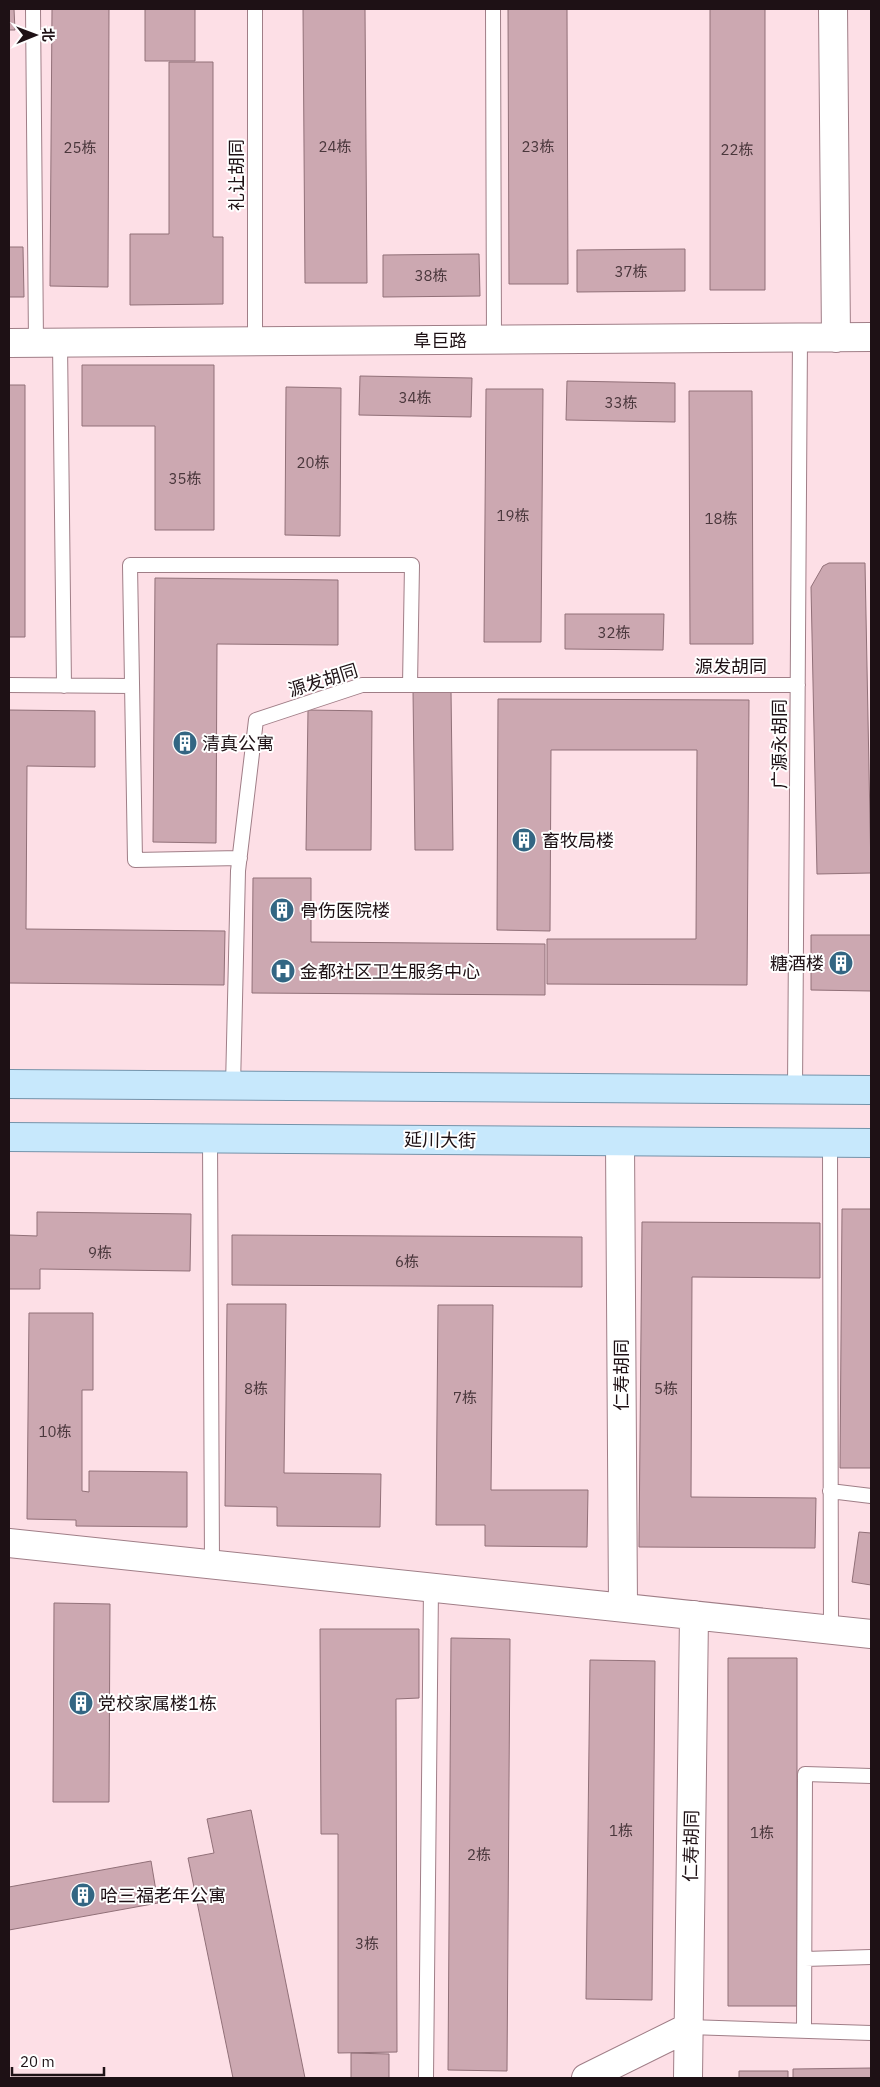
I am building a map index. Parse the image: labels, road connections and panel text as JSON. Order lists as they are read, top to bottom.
{
  "streets": {
    "main road": ["延川大街"],
    "street": ["阜巨路", "仁寿胡同"],
    "lane": ["礼让胡同", "源发胡同", "广源永胡同"]
  },
  "crossings": [
    ["礼让胡同", "阜巨路"],
    ["阜巨路", "广源永胡同"],
    ["源发胡同", "广源永胡同"],
    ["延川大街", "仁寿胡同"]
  ],
  "places": {
    "building": [
      "清真公寓",
      "畜牧局楼",
      "骨伤医院楼",
      "糖酒楼",
      "党校家属楼1栋",
      "哈三福老年公寓"
    ],
    "hospital": ["金都社区卫生服务中心"]
  },
  "house_numbers": [
    "24栋",
    "23栋",
    "25栋",
    "22栋",
    "37栋",
    "38栋",
    "34栋",
    "33栋",
    "20栋",
    "35栋",
    "19栋",
    "18栋",
    "32栋",
    "9栋",
    "6栋",
    "8栋",
    "5栋",
    "7栋",
    "10栋",
    "1栋",
    "1栋",
    "2栋",
    "3栋"
  ],
  "scale_bar": "20 m",
  "north": "right"
}
